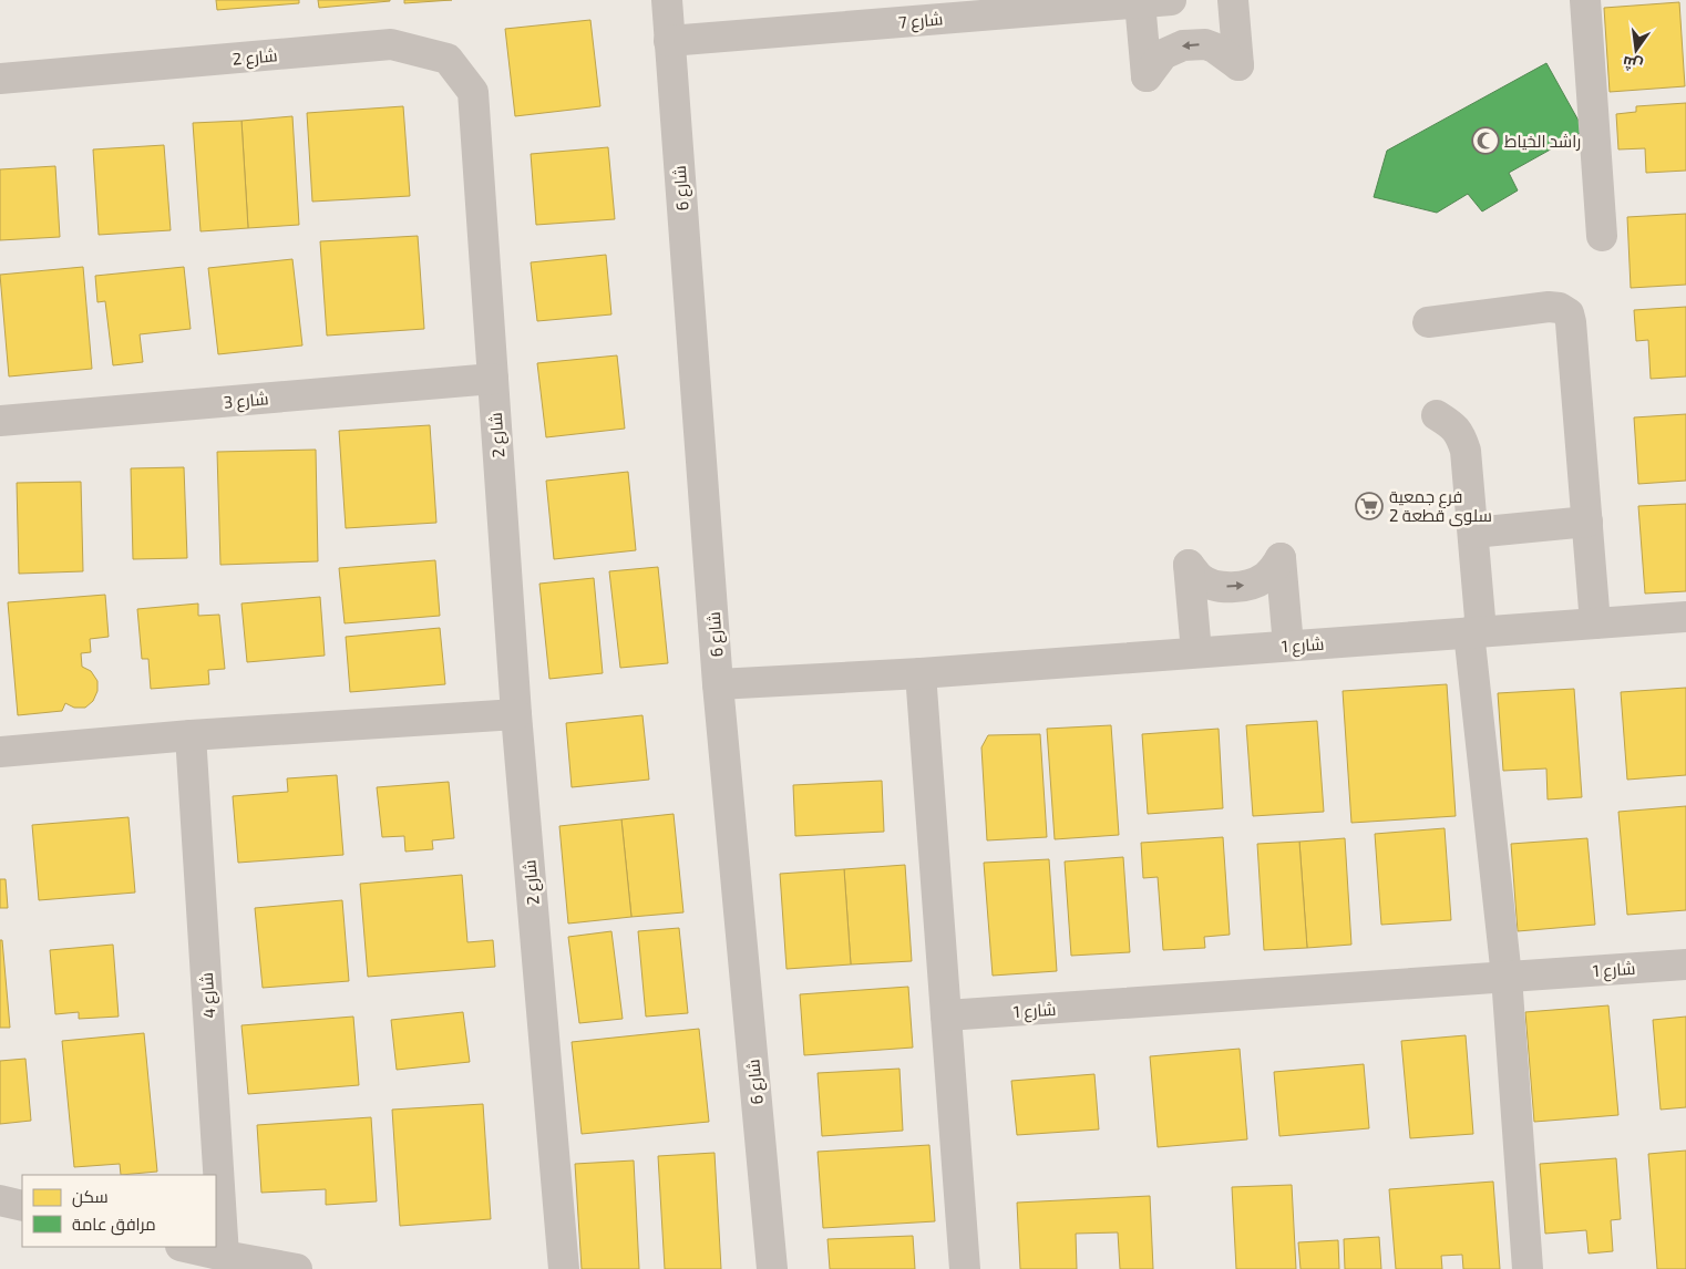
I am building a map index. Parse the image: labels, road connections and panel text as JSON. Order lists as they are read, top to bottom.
{
  "streets": {
    "street": [
      "شارع 7",
      "شارع 2",
      "شارع 6",
      "شارع 3",
      "شارع 1",
      "شارع 4"
    ]
  },
  "crossings": [
    ["شارع 7", "شارع 6"],
    ["شارع 2", "شارع 3"],
    ["شارع 6", "شارع 1"]
  ],
  "places": {
    "mosque": ["راشد الخياط"],
    "supermarket": ["فرع جمعية سلوى قطعة 2"]
  },
  "legend": ["سكن", "مرافق عامة"],
  "north": "bottom"
}
